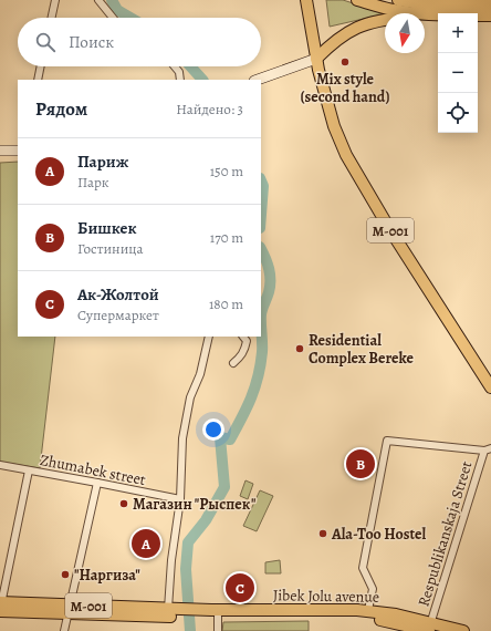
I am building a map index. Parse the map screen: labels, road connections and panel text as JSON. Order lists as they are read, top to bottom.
{
  "streets": {
    "main road": ["М-001", "Jibek Jolu avenue"],
    "street": ["Zhumabek street", "Respublikanskaja Street"]
  },
  "crossings": [
    ["Respublikanskaja Street", "Jibek Jolu avenue"]
  ],
  "places": [
    "Mix style (second hand)",
    "Residential Complex Bereke",
    "Магазин \"Рыспек\"",
    "Ala-Too Hostel",
    "\"Наргиза\""
  ],
  "north": "bottom",
  "page": {
    "map_buttons": ["+", "−"],
    "search": "Поиск",
    "heading": ["Рядом", "Найдено: 3"],
    "list": [
      {
        "mark": "A",
        "name": "Париж",
        "note": "Парк",
        "value": "150 m"
      },
      {
        "mark": "B",
        "name": "Бишкек",
        "note": "Гостиница",
        "value": "170 m"
      },
      {
        "mark": "C",
        "name": "Ак-Жолтой",
        "note": "Супермаркет",
        "value": "180 m"
      }
    ],
    "pins": ["B", "A", "C"]
  }
}
